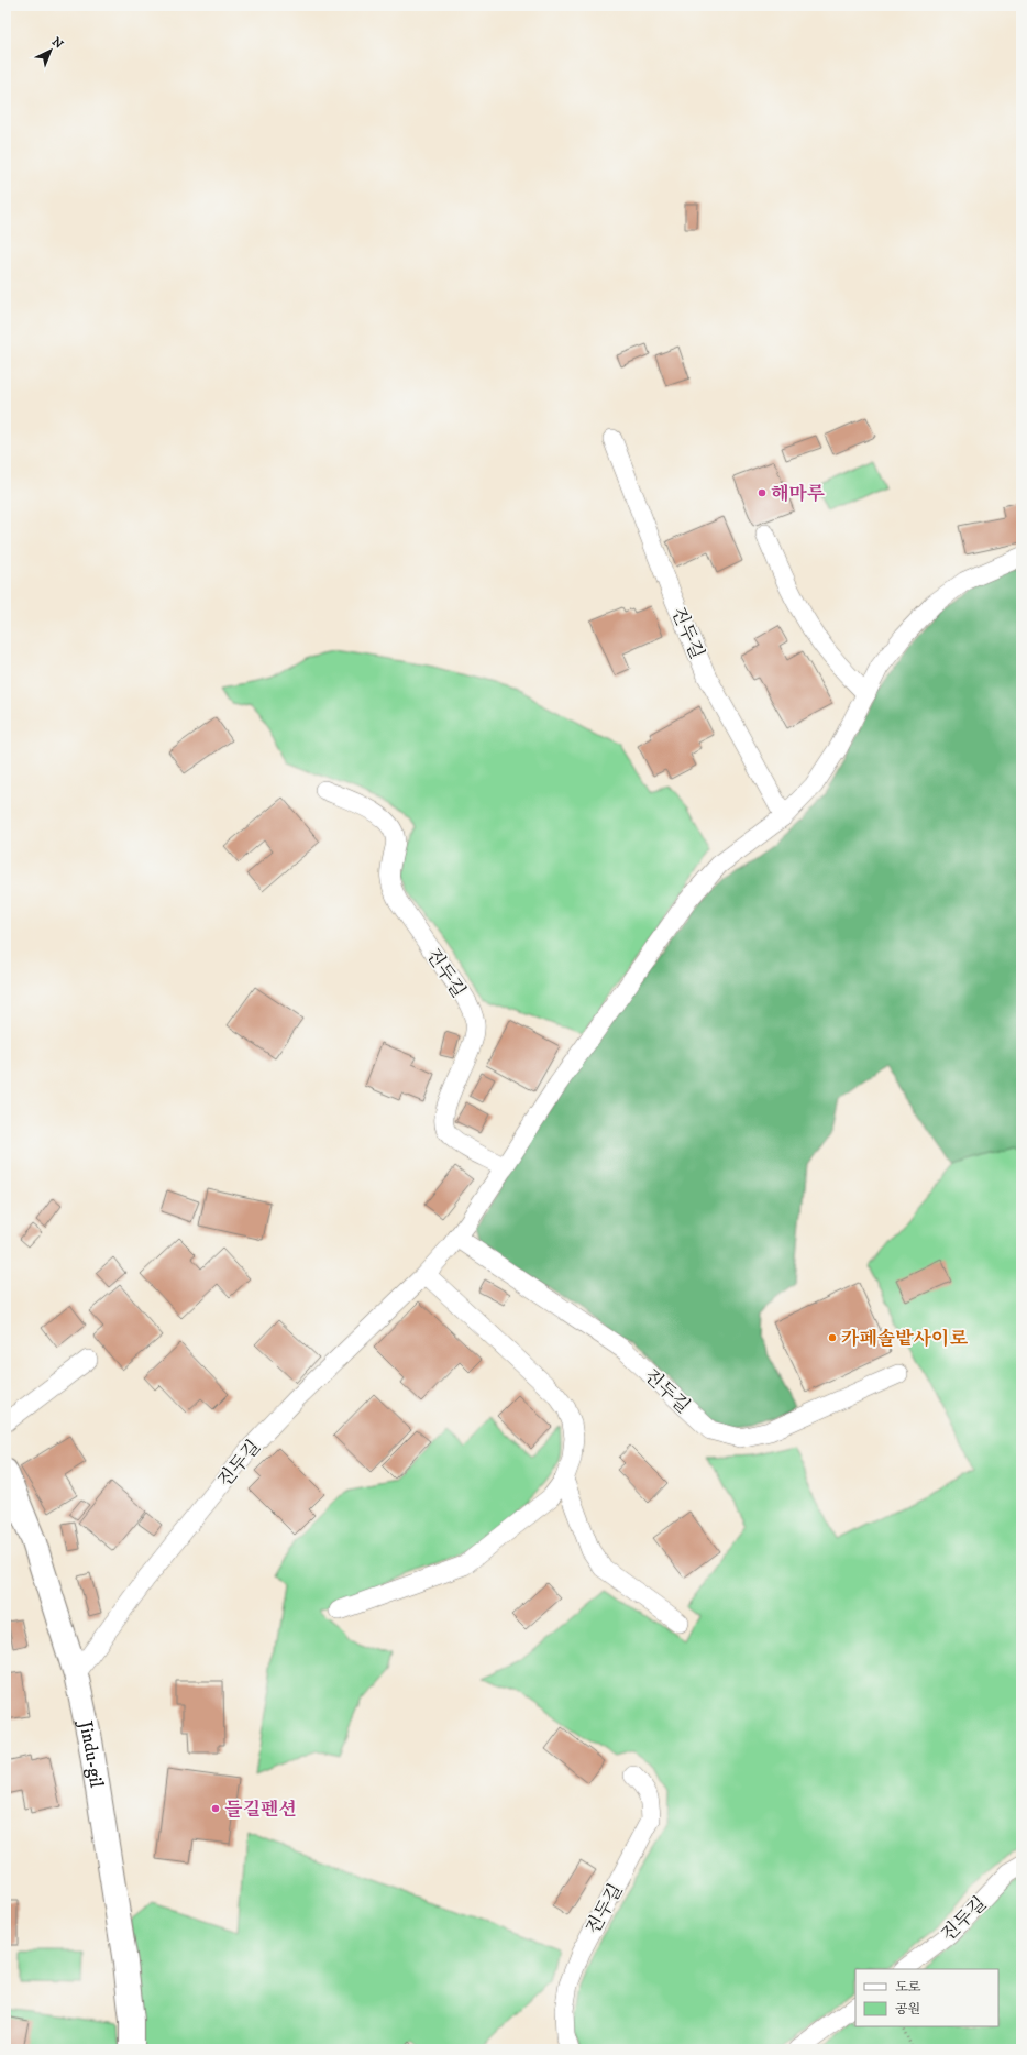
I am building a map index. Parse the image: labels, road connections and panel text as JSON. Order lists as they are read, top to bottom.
{
  "streets": {
    "street": ["Jindu-gil"],
    "lane": ["진두길"]
  },
  "crossings": [
    ["진두길", "Jindu-gil"]
  ],
  "places": ["해마루", "카페솔밭사이로", "들길펜션"],
  "legend": ["도로", "공원"],
  "north": "top right"
}
